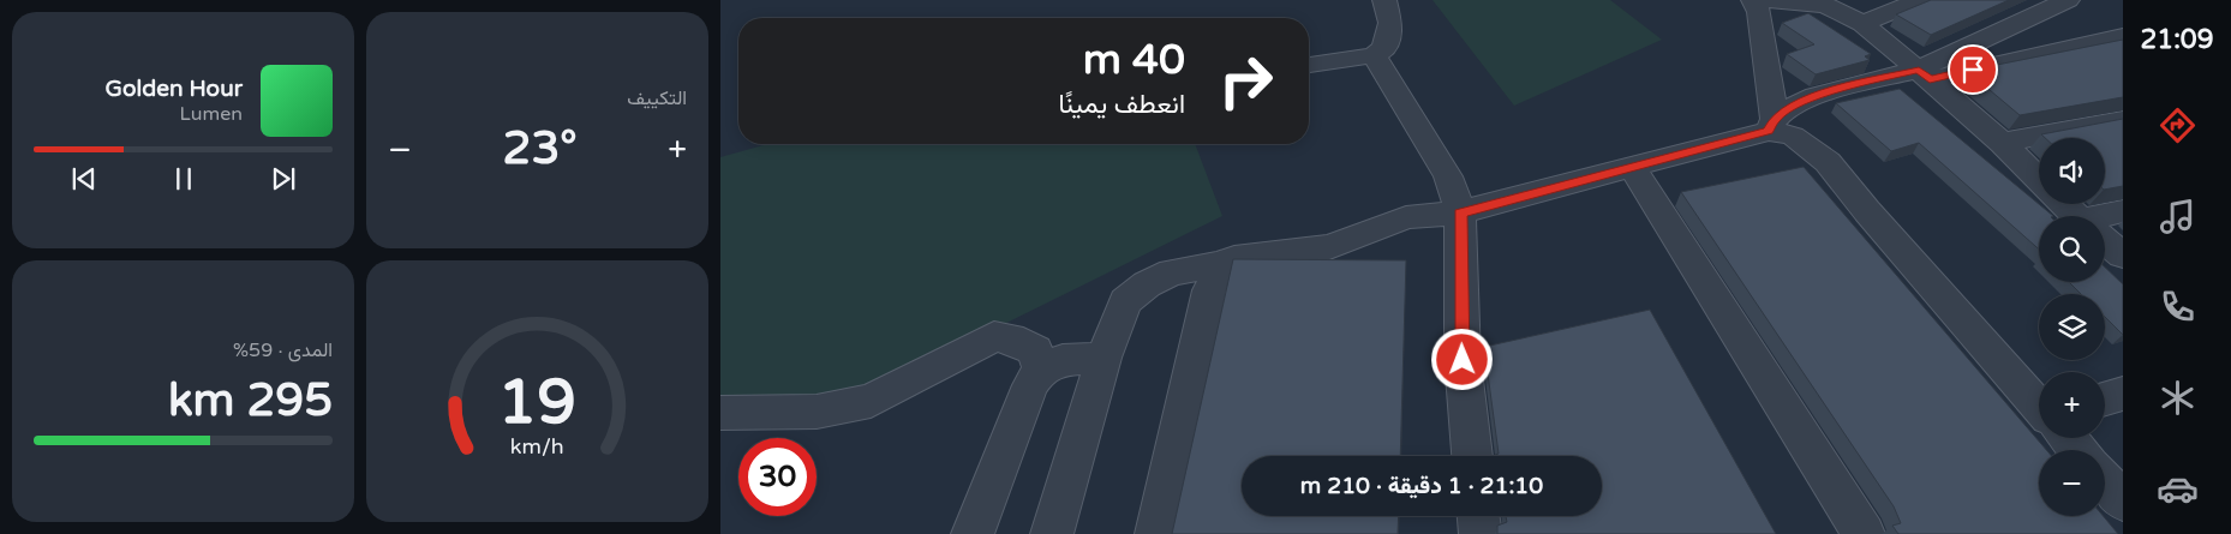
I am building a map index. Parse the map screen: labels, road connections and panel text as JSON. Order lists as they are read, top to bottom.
{
  "page": {
    "tabs": "21:09",
    "tile": [
      "التكييف",
      ["المدى · 59%", "295 km"]
    ],
    "turn": ["40 m", "انعطف يمينًا"],
    "song": ["Golden Hour", "Lumen"],
    "heat": ["−", "23°", "+"],
    "map_buttons": ["+", "−"],
    "limit": "30",
    "trip": "21:10 · 1 دقيقة · 210 m",
    "gauge": ["19", "km/h"]
  }
}
